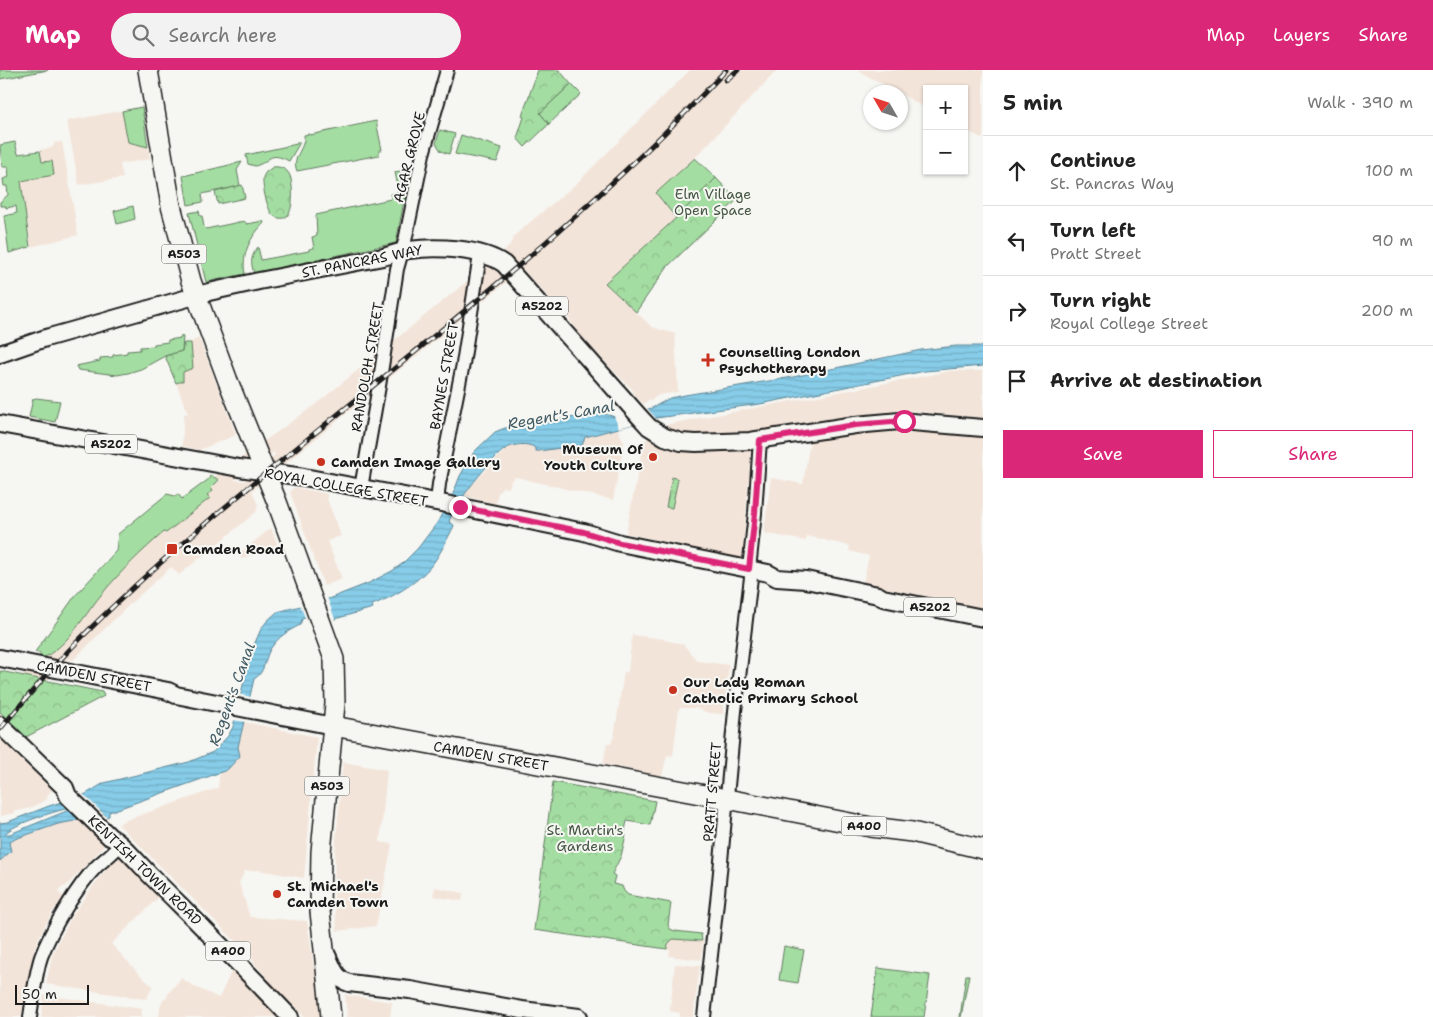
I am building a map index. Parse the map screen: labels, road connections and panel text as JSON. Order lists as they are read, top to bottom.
{
  "streets": {
    "highway": ["A503", "CAMDEN STREET", "A400"],
    "main road": [
      "ST. PANCRAS WAY",
      "A5202",
      "ROYAL COLLEGE STREET",
      "KENTISH TOWN ROAD"
    ],
    "street": [
      "AGAR GROVE",
      "RANDOLPH STREET",
      "BAYNES STREET",
      "PRATT STREET"
    ]
  },
  "crossings": [
    ["AGAR GROVE", "ST. PANCRAS WAY"],
    ["AGAR GROVE", "RANDOLPH STREET"],
    ["A503", "ST. PANCRAS WAY"],
    ["A503", "ROYAL COLLEGE STREET"],
    ["A503", "CAMDEN STREET"],
    ["ST. PANCRAS WAY", "RANDOLPH STREET"],
    ["ST. PANCRAS WAY", "BAYNES STREET"],
    ["ST. PANCRAS WAY", "PRATT STREET"],
    ["RANDOLPH STREET", "ROYAL COLLEGE STREET"],
    ["BAYNES STREET", "ROYAL COLLEGE STREET"],
    ["ROYAL COLLEGE STREET", "PRATT STREET"],
    ["CAMDEN STREET", "PRATT STREET"]
  ],
  "water": ["Regent's Canal"],
  "parks": ["Elm Village Open Space", "St. Martin's Gardens"],
  "places": {
    "health": ["Counselling London Psychotherapy"],
    "other": [
      "Museum Of Youth Culture",
      "Camden Image Gallery",
      "Our Lady Roman Catholic Primary School",
      "St. Michael's Camden Town"
    ],
    "transit": ["Camden Road"]
  },
  "scale_bar": "50 m",
  "north": "top left",
  "page": {
    "header": "Map",
    "search": "Search here",
    "nav": ["Map", "Layers", "Share"],
    "heading": ["5 min", "Walk · 390 m"],
    "map_buttons": ["+", "−"],
    "list": [
      ["Continue", "St. Pancras Way", "100 m"],
      ["Turn left", "Pratt Street", "90 m"],
      ["Turn right", "Royal College Street", "200 m"],
      "Arrive at destination"
    ],
    "buttons": ["Save", "Share"],
    "scale": "50 m"
  }
}
